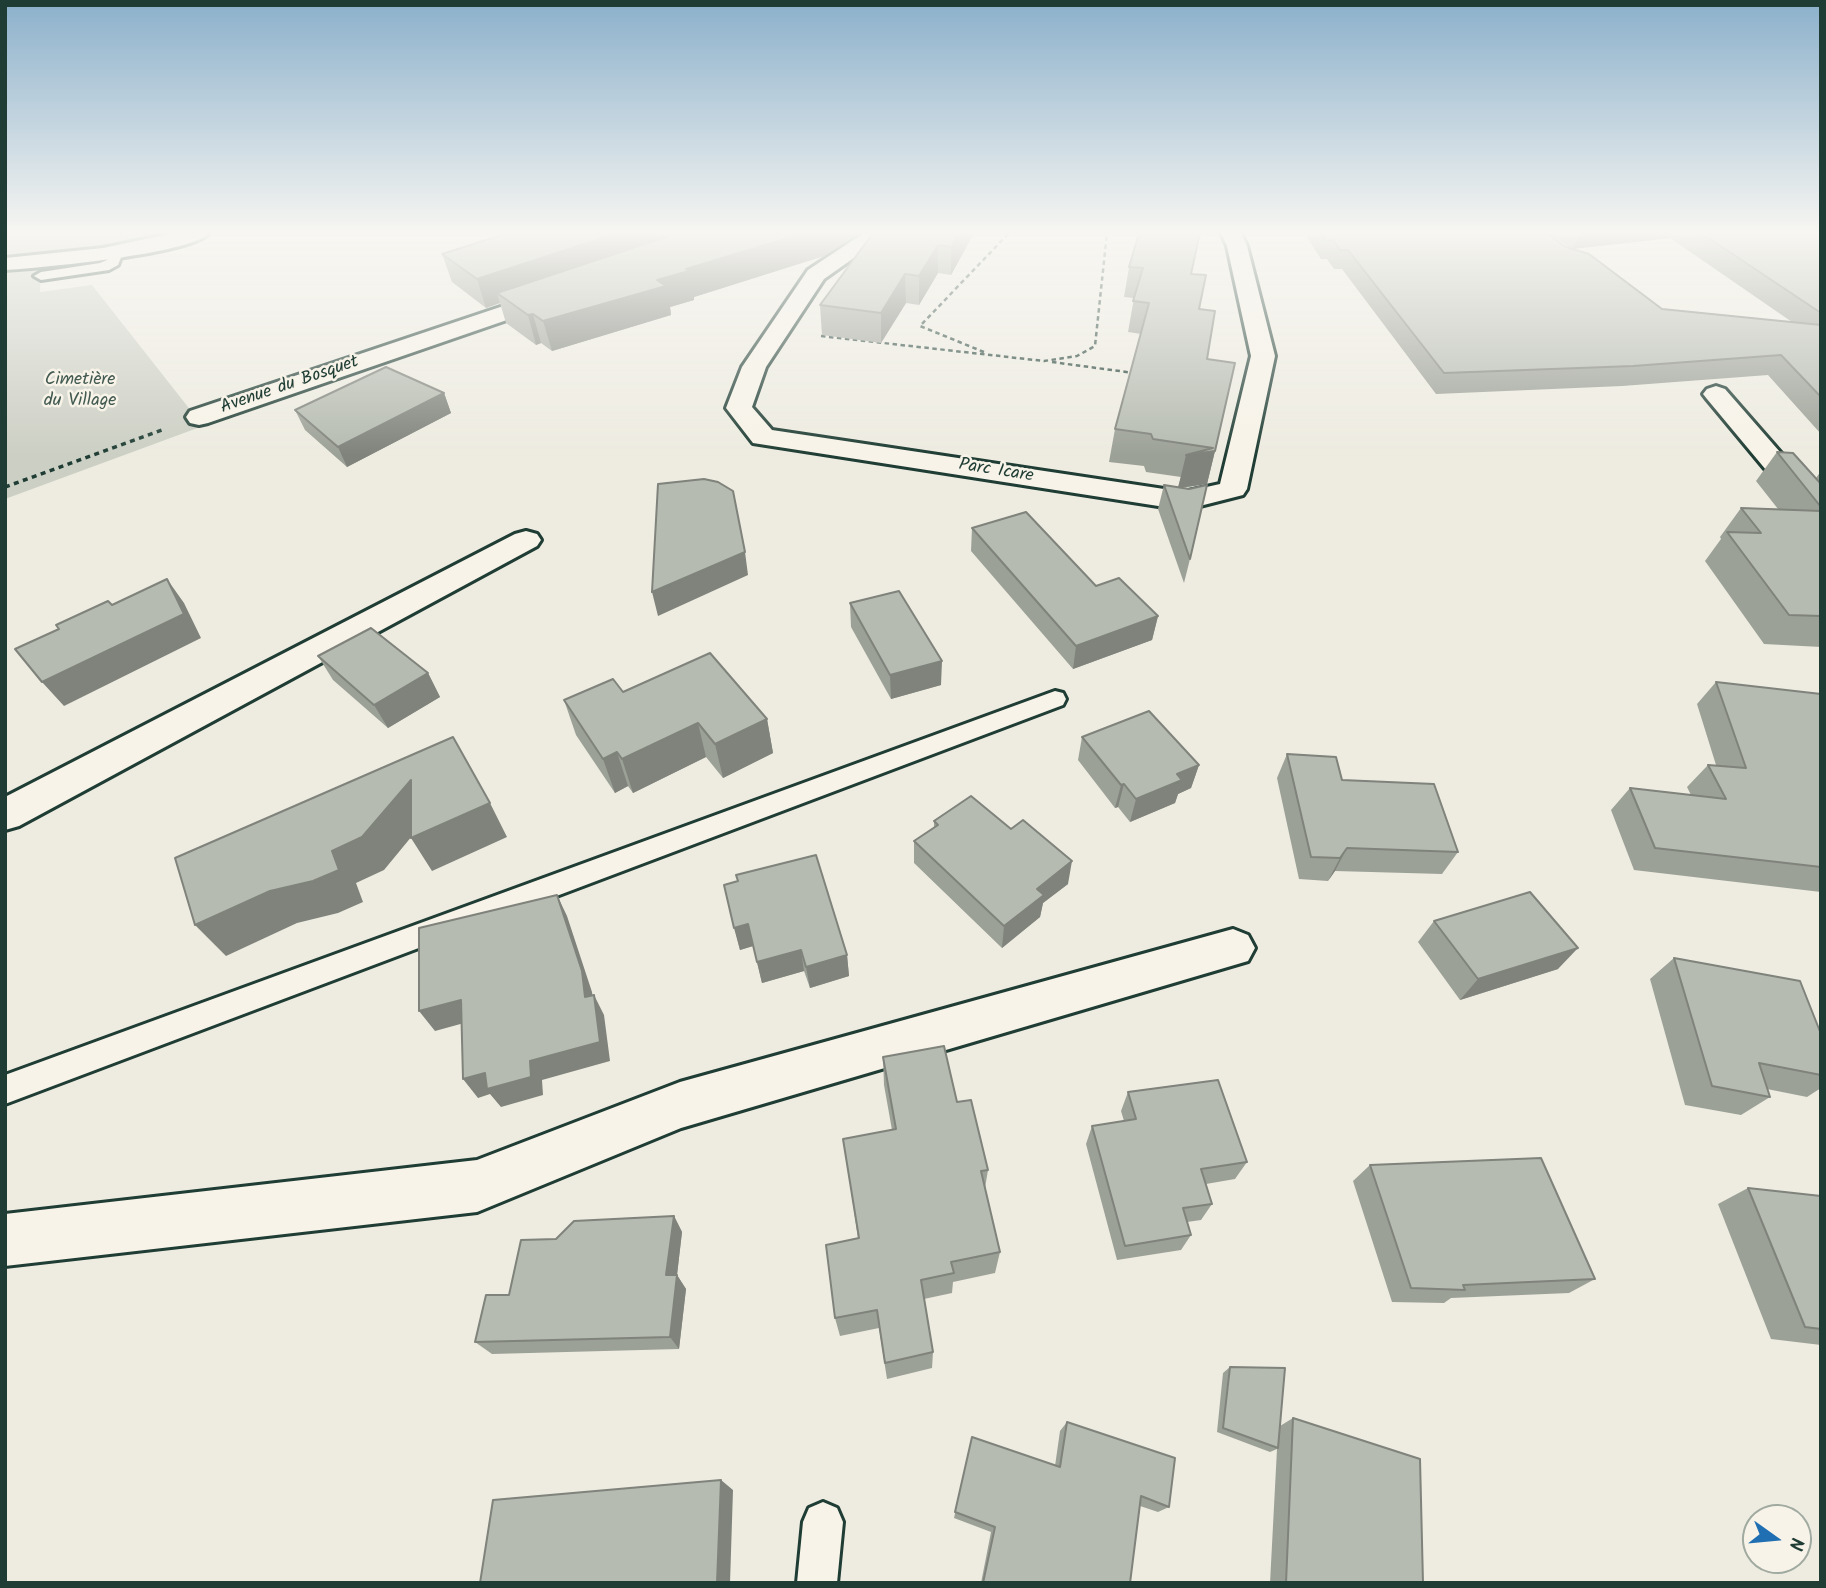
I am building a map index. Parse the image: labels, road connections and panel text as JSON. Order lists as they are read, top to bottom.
{
  "streets": {
    "street": ["Avenue du Bosquet", "Parc Icare"]
  },
  "parks": ["Cimetière du Village"],
  "north": "right"
}
